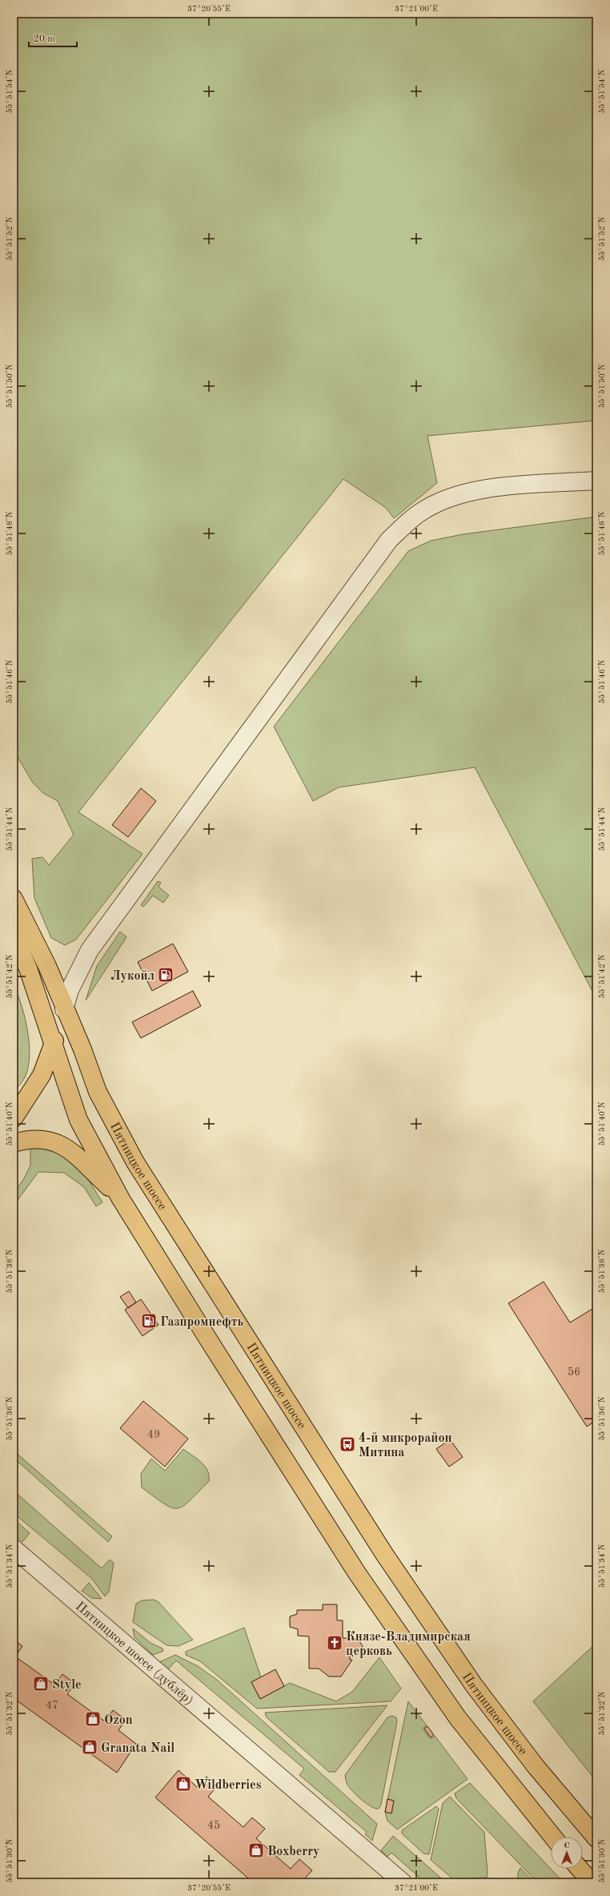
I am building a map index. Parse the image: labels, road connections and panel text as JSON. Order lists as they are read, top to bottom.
{
  "streets": {
    "main road": ["Пятницкое шоссе"],
    "street": ["Пятницкое шоссе (дублёр)"]
  },
  "places": {
    "fuel station": ["Лукойл", "Газпромнефть"],
    "bus stop": ["4-й микрорайон Митина"],
    "church": ["Князе-Владимирская церковь"],
    "shop": [
      "Style",
      "Ozon",
      "Granata Nail",
      "Wildberries",
      "Boxberry"
    ]
  },
  "house_numbers": [
    "56",
    "49",
    "47",
    "45"
  ],
  "scale_bar": "20 m",
  "north": "top",
  "coordinates": [
    "37°20'55\"E",
    "37°21'00\"E",
    "55°51'54\"N",
    "55°51'52\"N",
    "55°51'50\"N",
    "55°51'48\"N",
    "55°51'46\"N",
    "55°51'44\"N",
    "55°51'42\"N",
    "55°51'40\"N",
    "55°51'38\"N",
    "55°51'36\"N",
    "55°51'34\"N",
    "55°51'32\"N",
    "55°51'30\"N"
  ]
}
